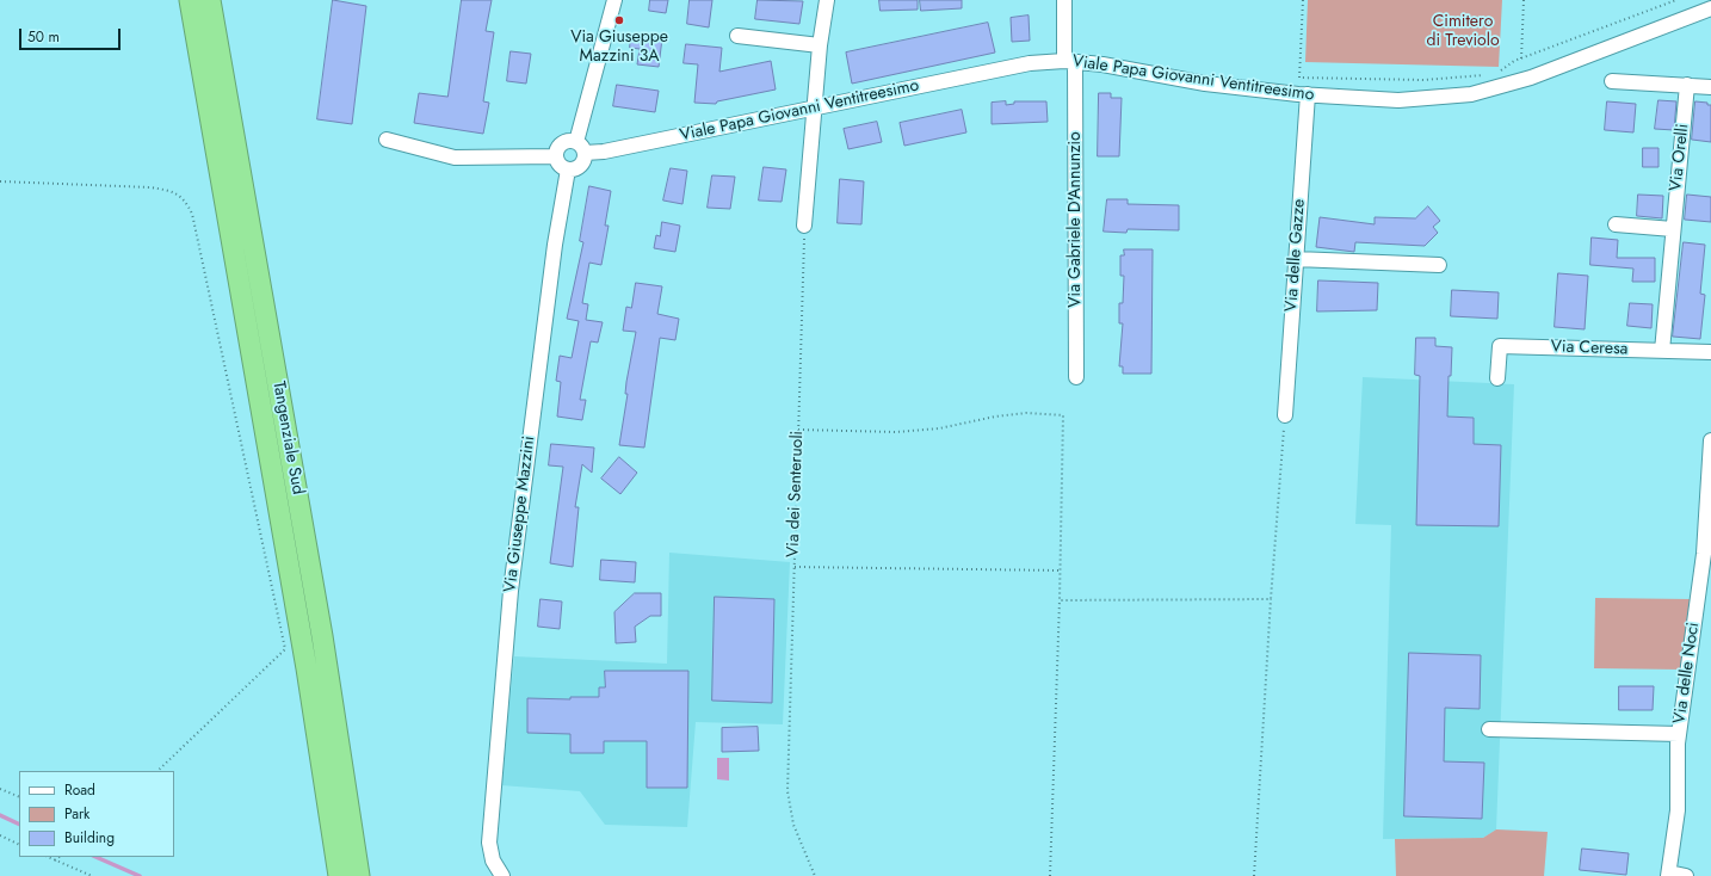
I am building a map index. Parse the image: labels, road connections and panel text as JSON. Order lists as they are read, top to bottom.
{
  "streets": {
    "highway": ["Tangenziale Sud"],
    "street": [
      "Viale Papa Giovanni Ventitreesimo",
      "Via Orelli",
      "Via Gabriele D'Annunzio",
      "Via delle Gazze",
      "Via Ceresa",
      "Via Giuseppe Mazzini",
      "Via delle Noci"
    ],
    "path": ["Via dei Senteruoli"]
  },
  "crossings": [
    ["Viale Papa Giovanni Ventitreesimo", "Via Gabriele D'Annunzio"],
    ["Viale Papa Giovanni Ventitreesimo", "Via delle Gazze"],
    ["Viale Papa Giovanni Ventitreesimo", "Via Giuseppe Mazzini"],
    ["Via Orelli", "Via Ceresa"]
  ],
  "parks": ["Cimitero di Treviolo"],
  "places": ["Via Giuseppe Mazzini 3A"],
  "legend": ["Road", "Park", "Building"],
  "scale_bar": "50 m"
}
